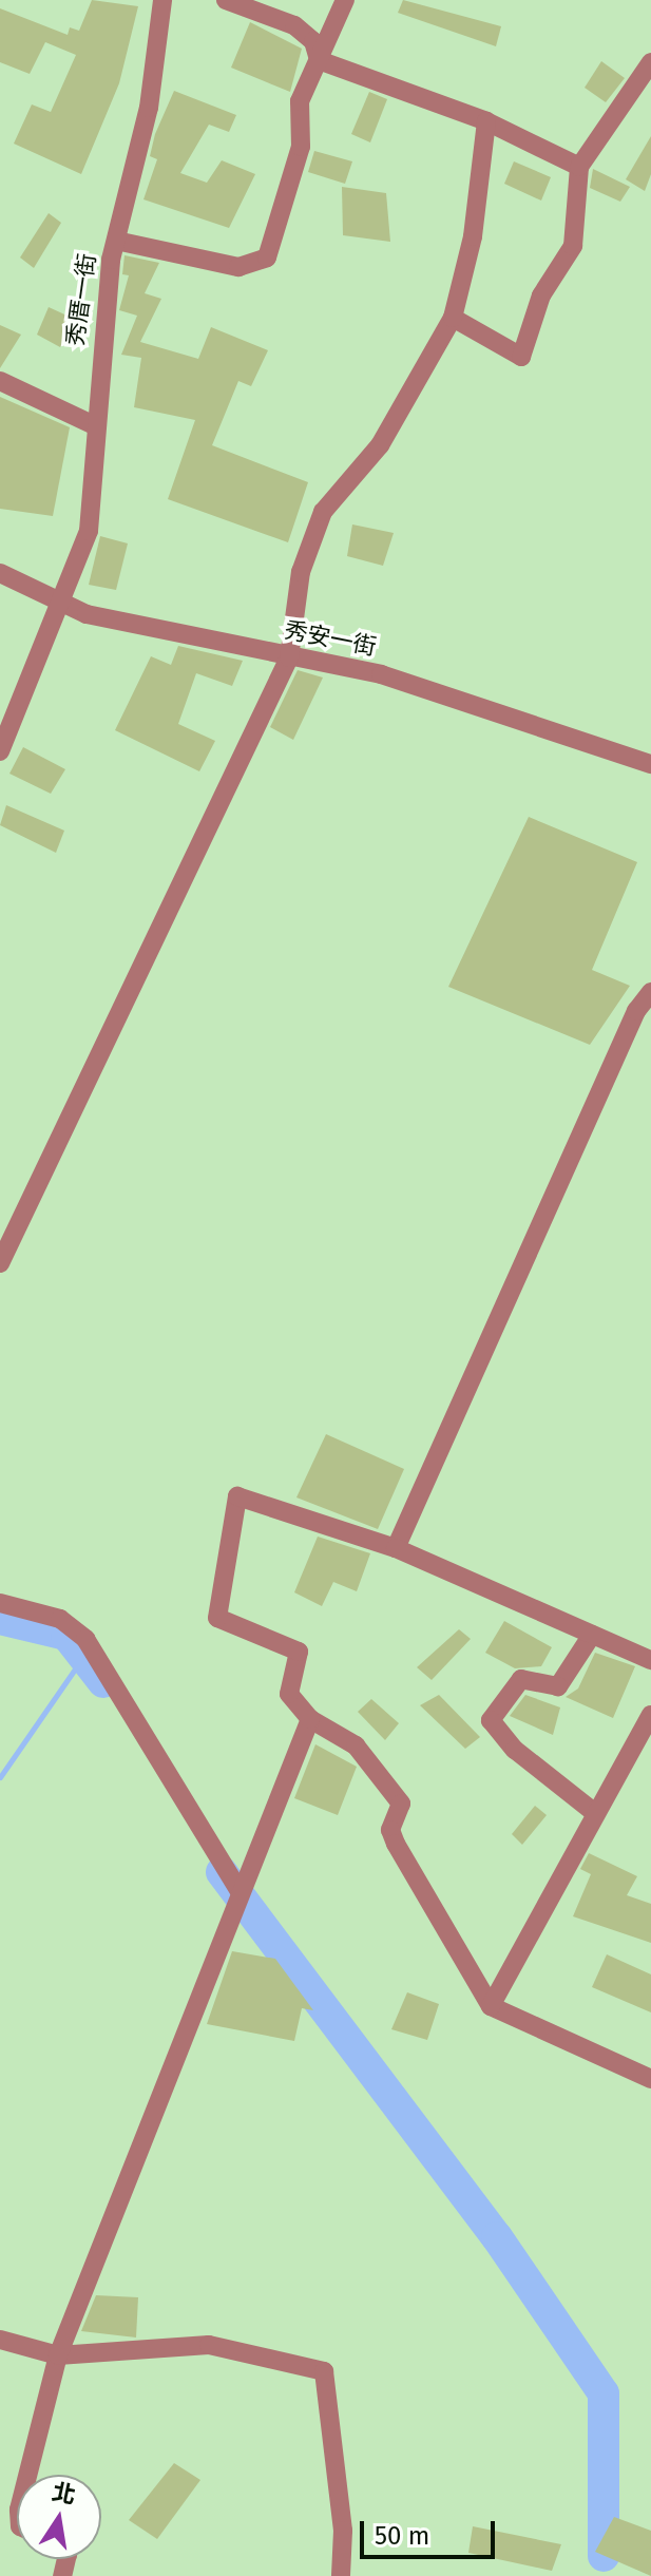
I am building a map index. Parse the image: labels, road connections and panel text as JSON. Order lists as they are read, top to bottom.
{
  "streets": {
    "street": ["秀厝一街", "秀安一街"]
  },
  "crossings": [
    ["秀厝一街", "秀安一街"]
  ],
  "scale_bar": "50 m",
  "north": "top"
}
